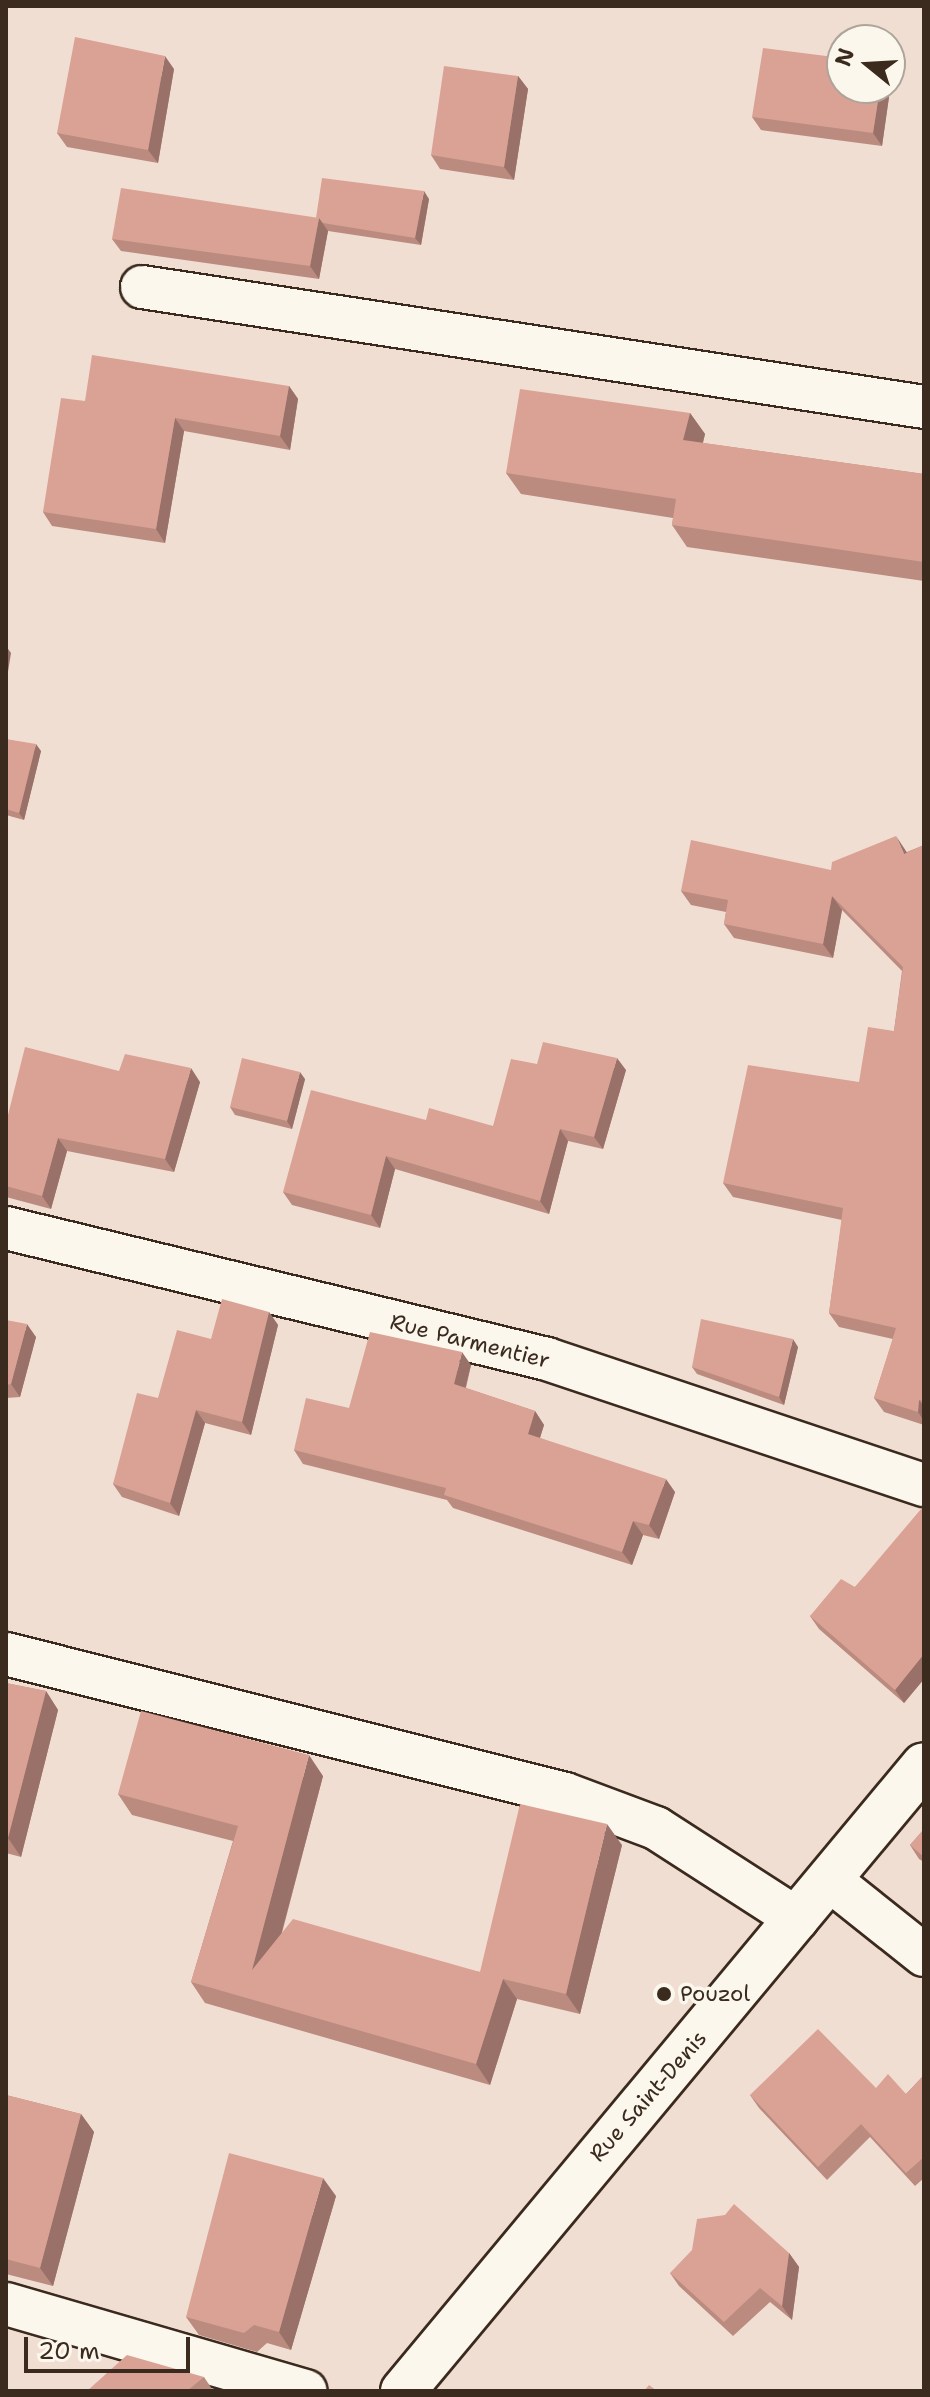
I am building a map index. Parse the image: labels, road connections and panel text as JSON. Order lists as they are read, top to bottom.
{
  "streets": {
    "main road": ["Rue Saint-Denis"],
    "street": ["Rue Parmentier"]
  },
  "places": ["Pouzol"],
  "scale_bar": "20 m",
  "north": "left"
}
